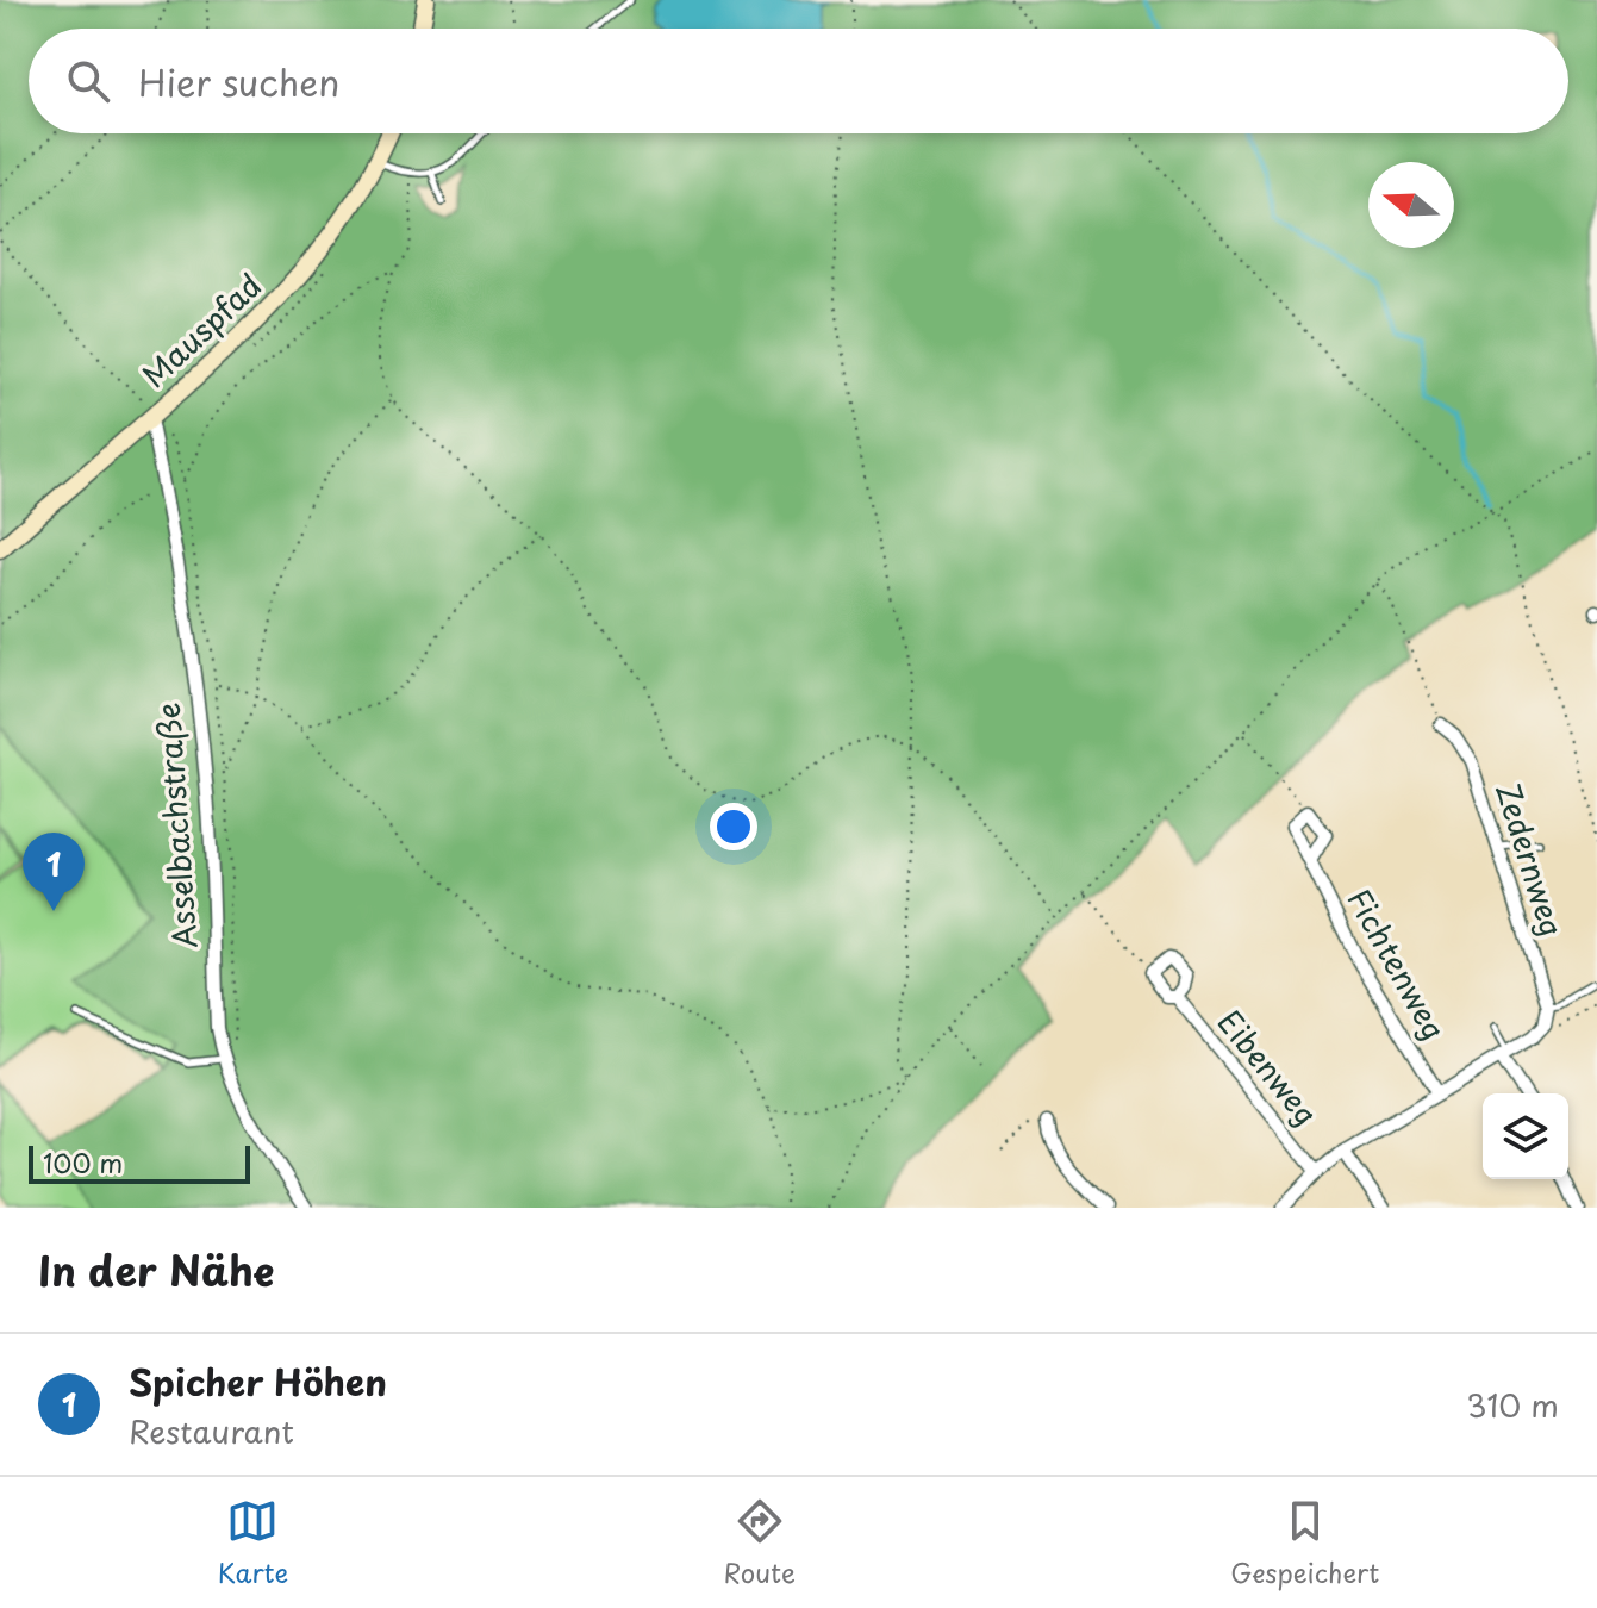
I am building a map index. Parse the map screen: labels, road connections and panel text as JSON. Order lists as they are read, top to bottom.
{
  "streets": {
    "street": [
      "Mauspfad",
      "Asselbachstraße",
      "Zedernweg",
      "Fichtenweg",
      "Eibenweg"
    ]
  },
  "crossings": [
    ["Mauspfad", "Asselbachstraße"]
  ],
  "scale_bar": "100 m",
  "north": "left",
  "page": {
    "search": "Hier suchen",
    "pins": "1",
    "scale": "100 m",
    "heading": "In der Nähe",
    "list": [
      {
        "mark": "1",
        "name": "Spicher Höhen",
        "note": "Restaurant",
        "value": "310 m"
      }
    ],
    "nav": ["Karte", "Route", "Gespeichert"]
  }
}
